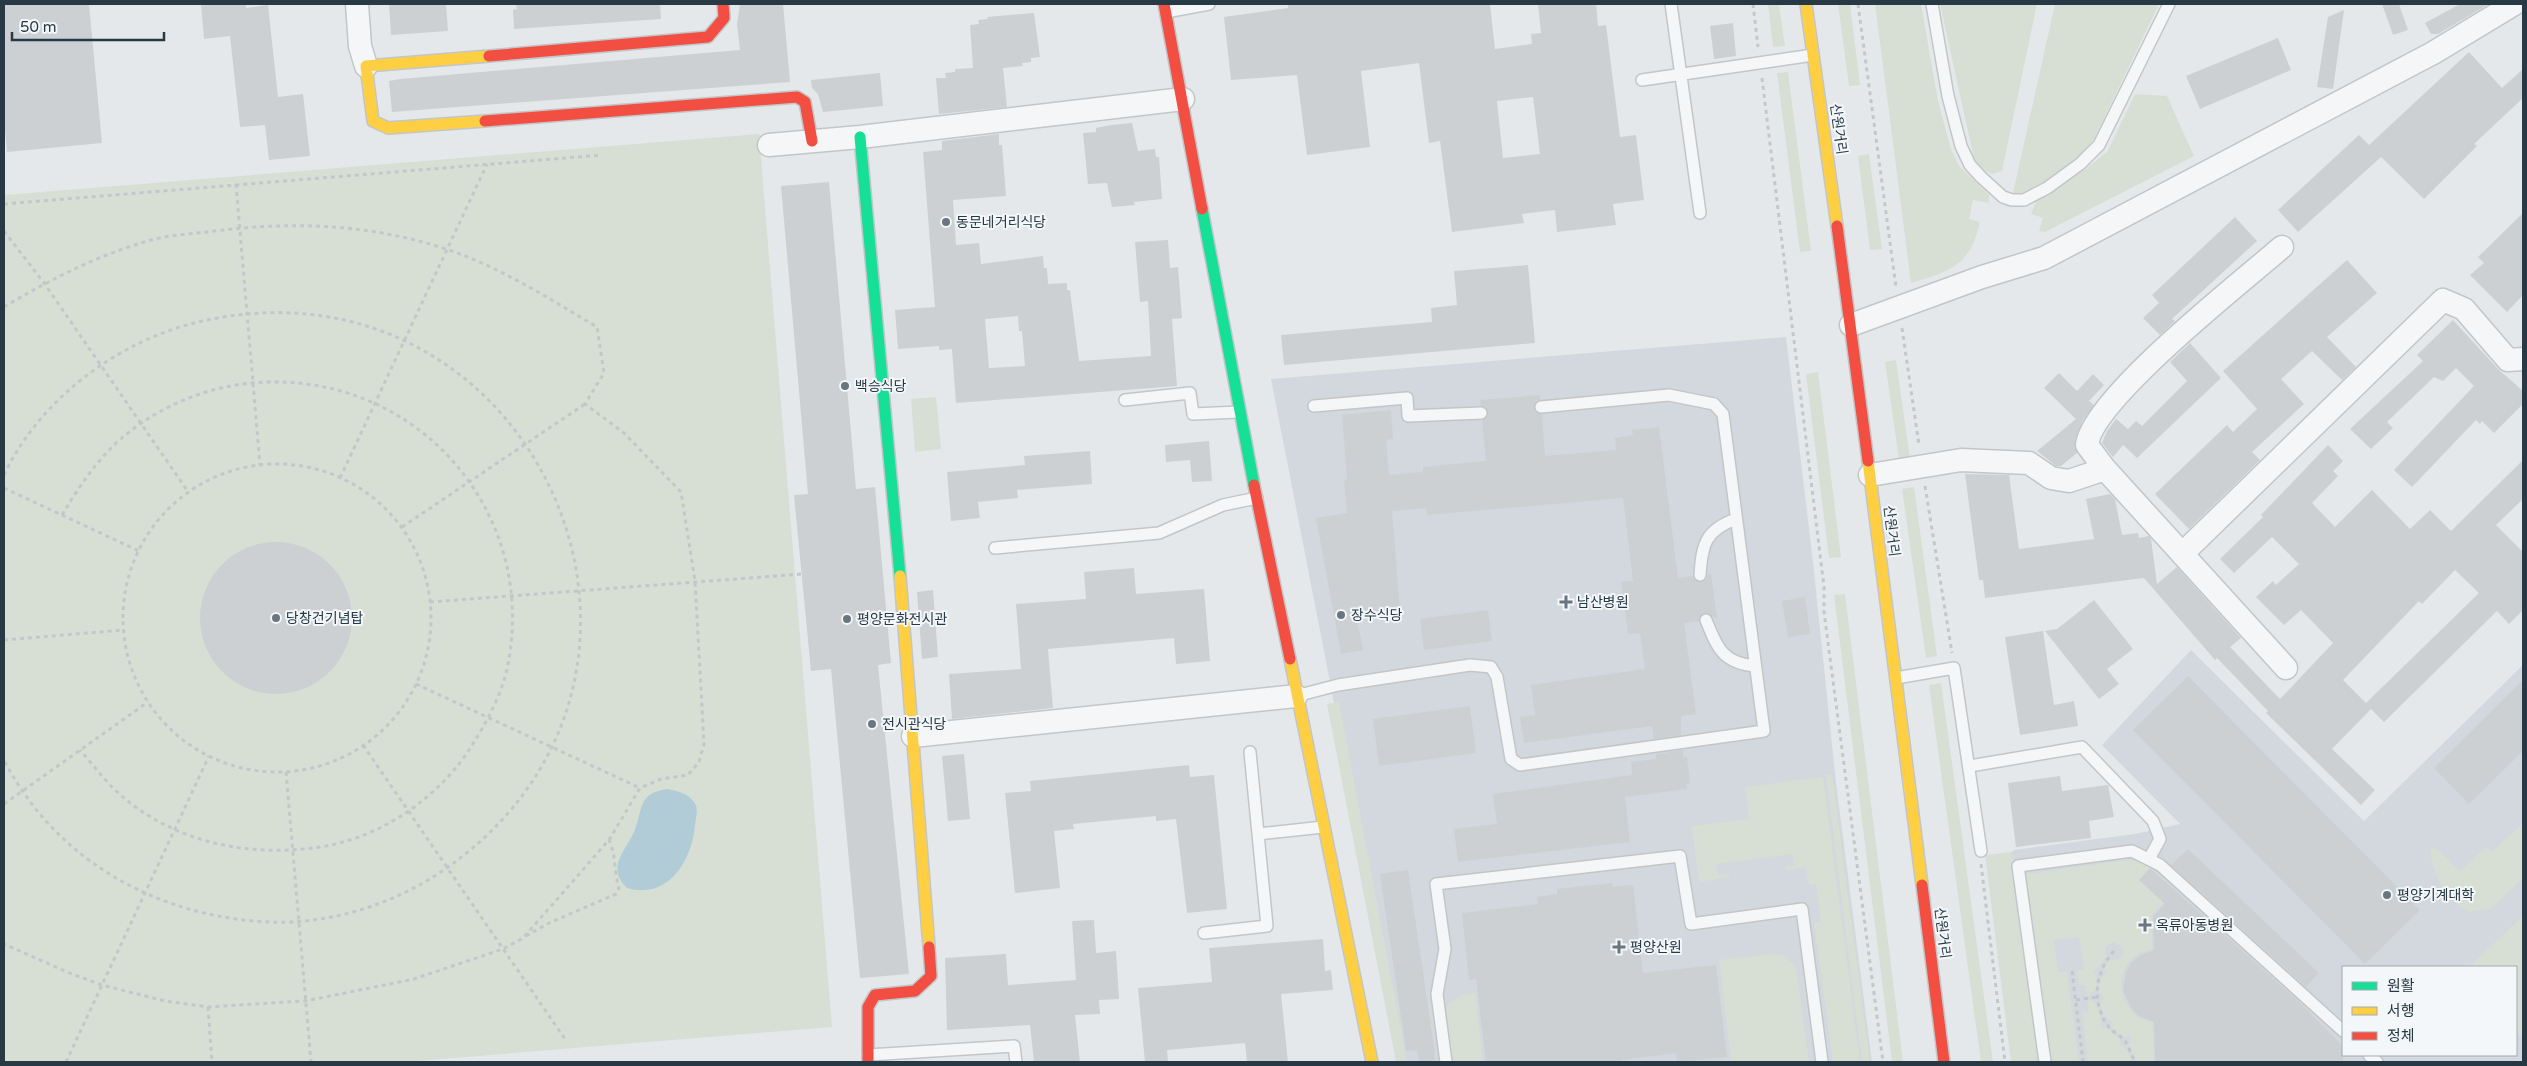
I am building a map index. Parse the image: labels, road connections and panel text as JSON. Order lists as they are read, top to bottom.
{
  "streets": {
    "street": ["산원거리"]
  },
  "places": {
    "other": [
      "동문네거리식당",
      "백승식당",
      "장수식당",
      "당창건기념탑",
      "평양문화전시관",
      "전시관식당",
      "평양기계대학"
    ],
    "health": ["남산병원", "옥류아동병원", "평양산원"]
  },
  "legend": ["원활", "서행", "정체"],
  "scale_bar": "50 m"
}
